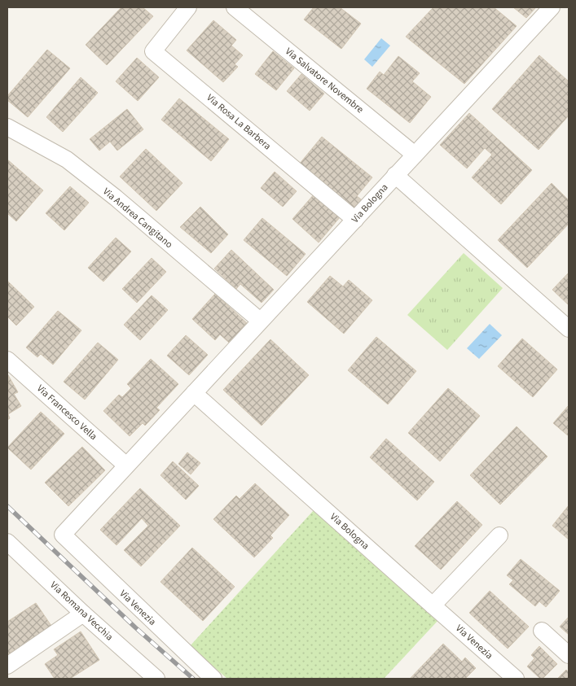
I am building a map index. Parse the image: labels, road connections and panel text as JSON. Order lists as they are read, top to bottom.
{
  "streets": {
    "street": [
      "Via Salvatore Novembre",
      "Via Rosa La Barbera",
      "Via Bologna",
      "Via Andrea Cangitano",
      "Via Francesco Vella",
      "Via Venezia",
      "Via Romana Vecchia"
    ]
  },
  "crossings": [
    ["Via Salvatore Novembre", "Via Bologna"],
    ["Via Rosa La Barbera", "Via Bologna"],
    ["Via Bologna", "Via Andrea Cangitano"],
    ["Via Bologna", "Via Francesco Vella"],
    ["Via Bologna", "Via Venezia"]
  ]
}
